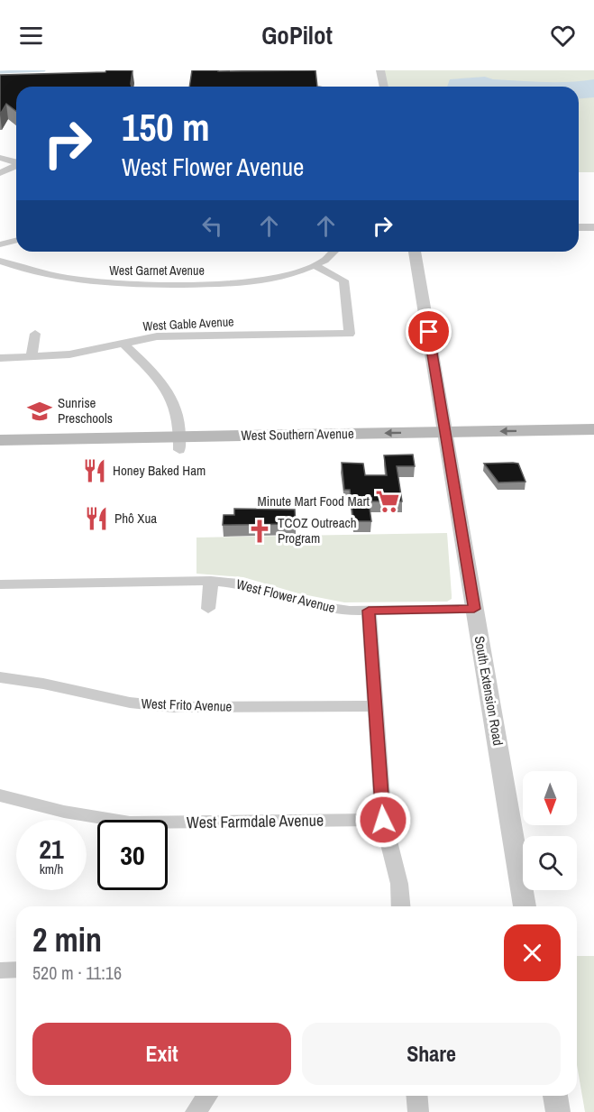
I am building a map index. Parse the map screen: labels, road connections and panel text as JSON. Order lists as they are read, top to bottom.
{
  "streets": {
    "main road": ["West Southern Avenue"],
    "street": [
      "West Garnet Avenue",
      "West Gable Avenue",
      "West Flower Avenue",
      "South Extension Road",
      "West Frito Avenue",
      "West Farmdale Avenue"
    ]
  },
  "crossings": [
    ["West Garnet Avenue", "West Gable Avenue"],
    ["West Southern Avenue", "South Extension Road"],
    ["West Flower Avenue", "South Extension Road"]
  ],
  "places": {
    "school or university": ["Sunrise Preschools"],
    "restaurant": ["Honey Baked Ham", "Phô Xua"],
    "supermarket": ["Minute Mart Food Mart"],
    "church": ["TCOZ Outreach Program"]
  },
  "north": "bottom",
  "page": {
    "header": "GoPilot",
    "turn": ["150 m", "West Flower Avenue"],
    "speed": "21 km/h",
    "limit": "30",
    "heading": ["2 min", "520 m · 11:16"],
    "buttons": ["Exit", "Share"]
  }
}
